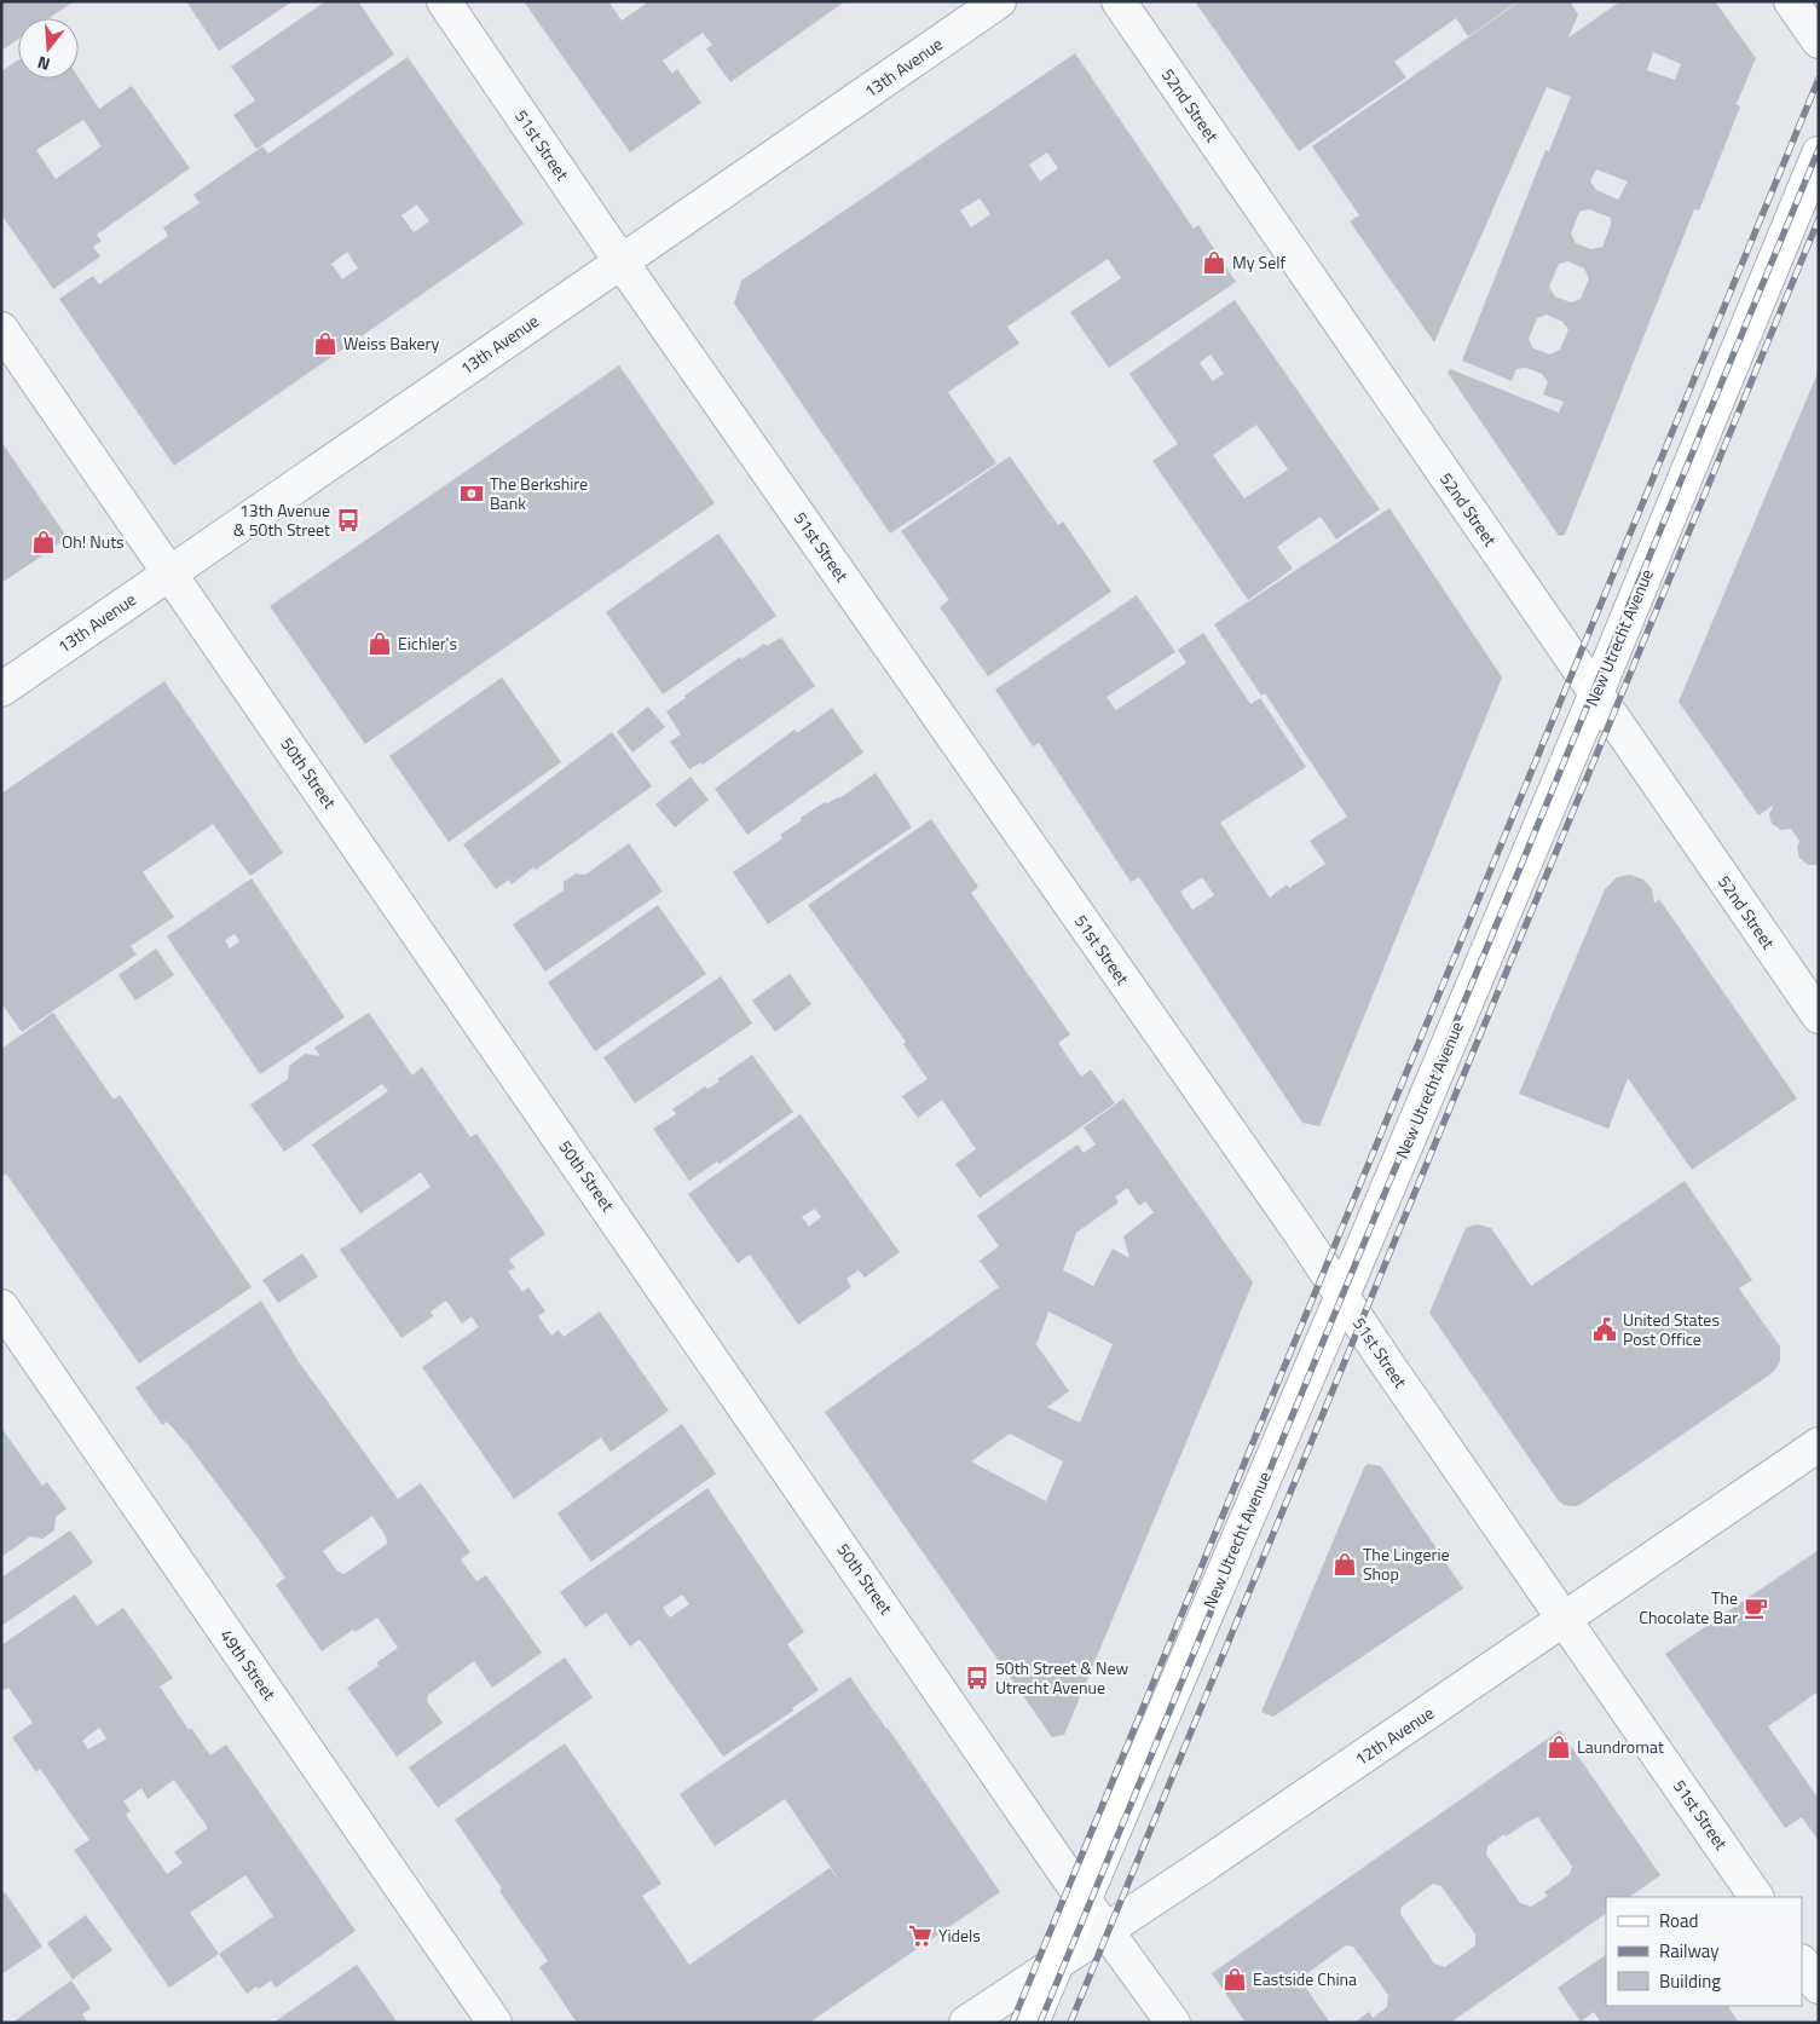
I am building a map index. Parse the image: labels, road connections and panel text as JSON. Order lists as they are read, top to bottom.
{
  "streets": {
    "street": [
      "13th Avenue",
      "52nd Street",
      "51st Street",
      "New Utrecht Avenue",
      "50th Street",
      "49th Street",
      "12th Avenue"
    ]
  },
  "crossings": [
    ["13th Avenue", "51st Street"],
    ["13th Avenue", "50th Street"],
    ["52nd Street", "New Utrecht Avenue"],
    ["51st Street", "New Utrecht Avenue"],
    ["51st Street", "12th Avenue"],
    ["New Utrecht Avenue", "50th Street"],
    ["New Utrecht Avenue", "12th Avenue"],
    ["50th Street", "12th Avenue"]
  ],
  "places": {
    "shop": [
      "My Self",
      "Weiss Bakery",
      "Oh! Nuts",
      "Eichler's",
      "The Lingerie Shop",
      "Laundromat",
      "Eastside China"
    ],
    "bank": ["The Berkshire Bank"],
    "bus stop": ["13th Avenue & 50th Street", "50th Street & New Utrecht Avenue"],
    "public building": ["United States Post Office"],
    "cafe": ["The Chocolate Bar"],
    "supermarket": ["Yidels"]
  },
  "legend": ["Road", "Railway", "Building"],
  "north": "bottom"
}
